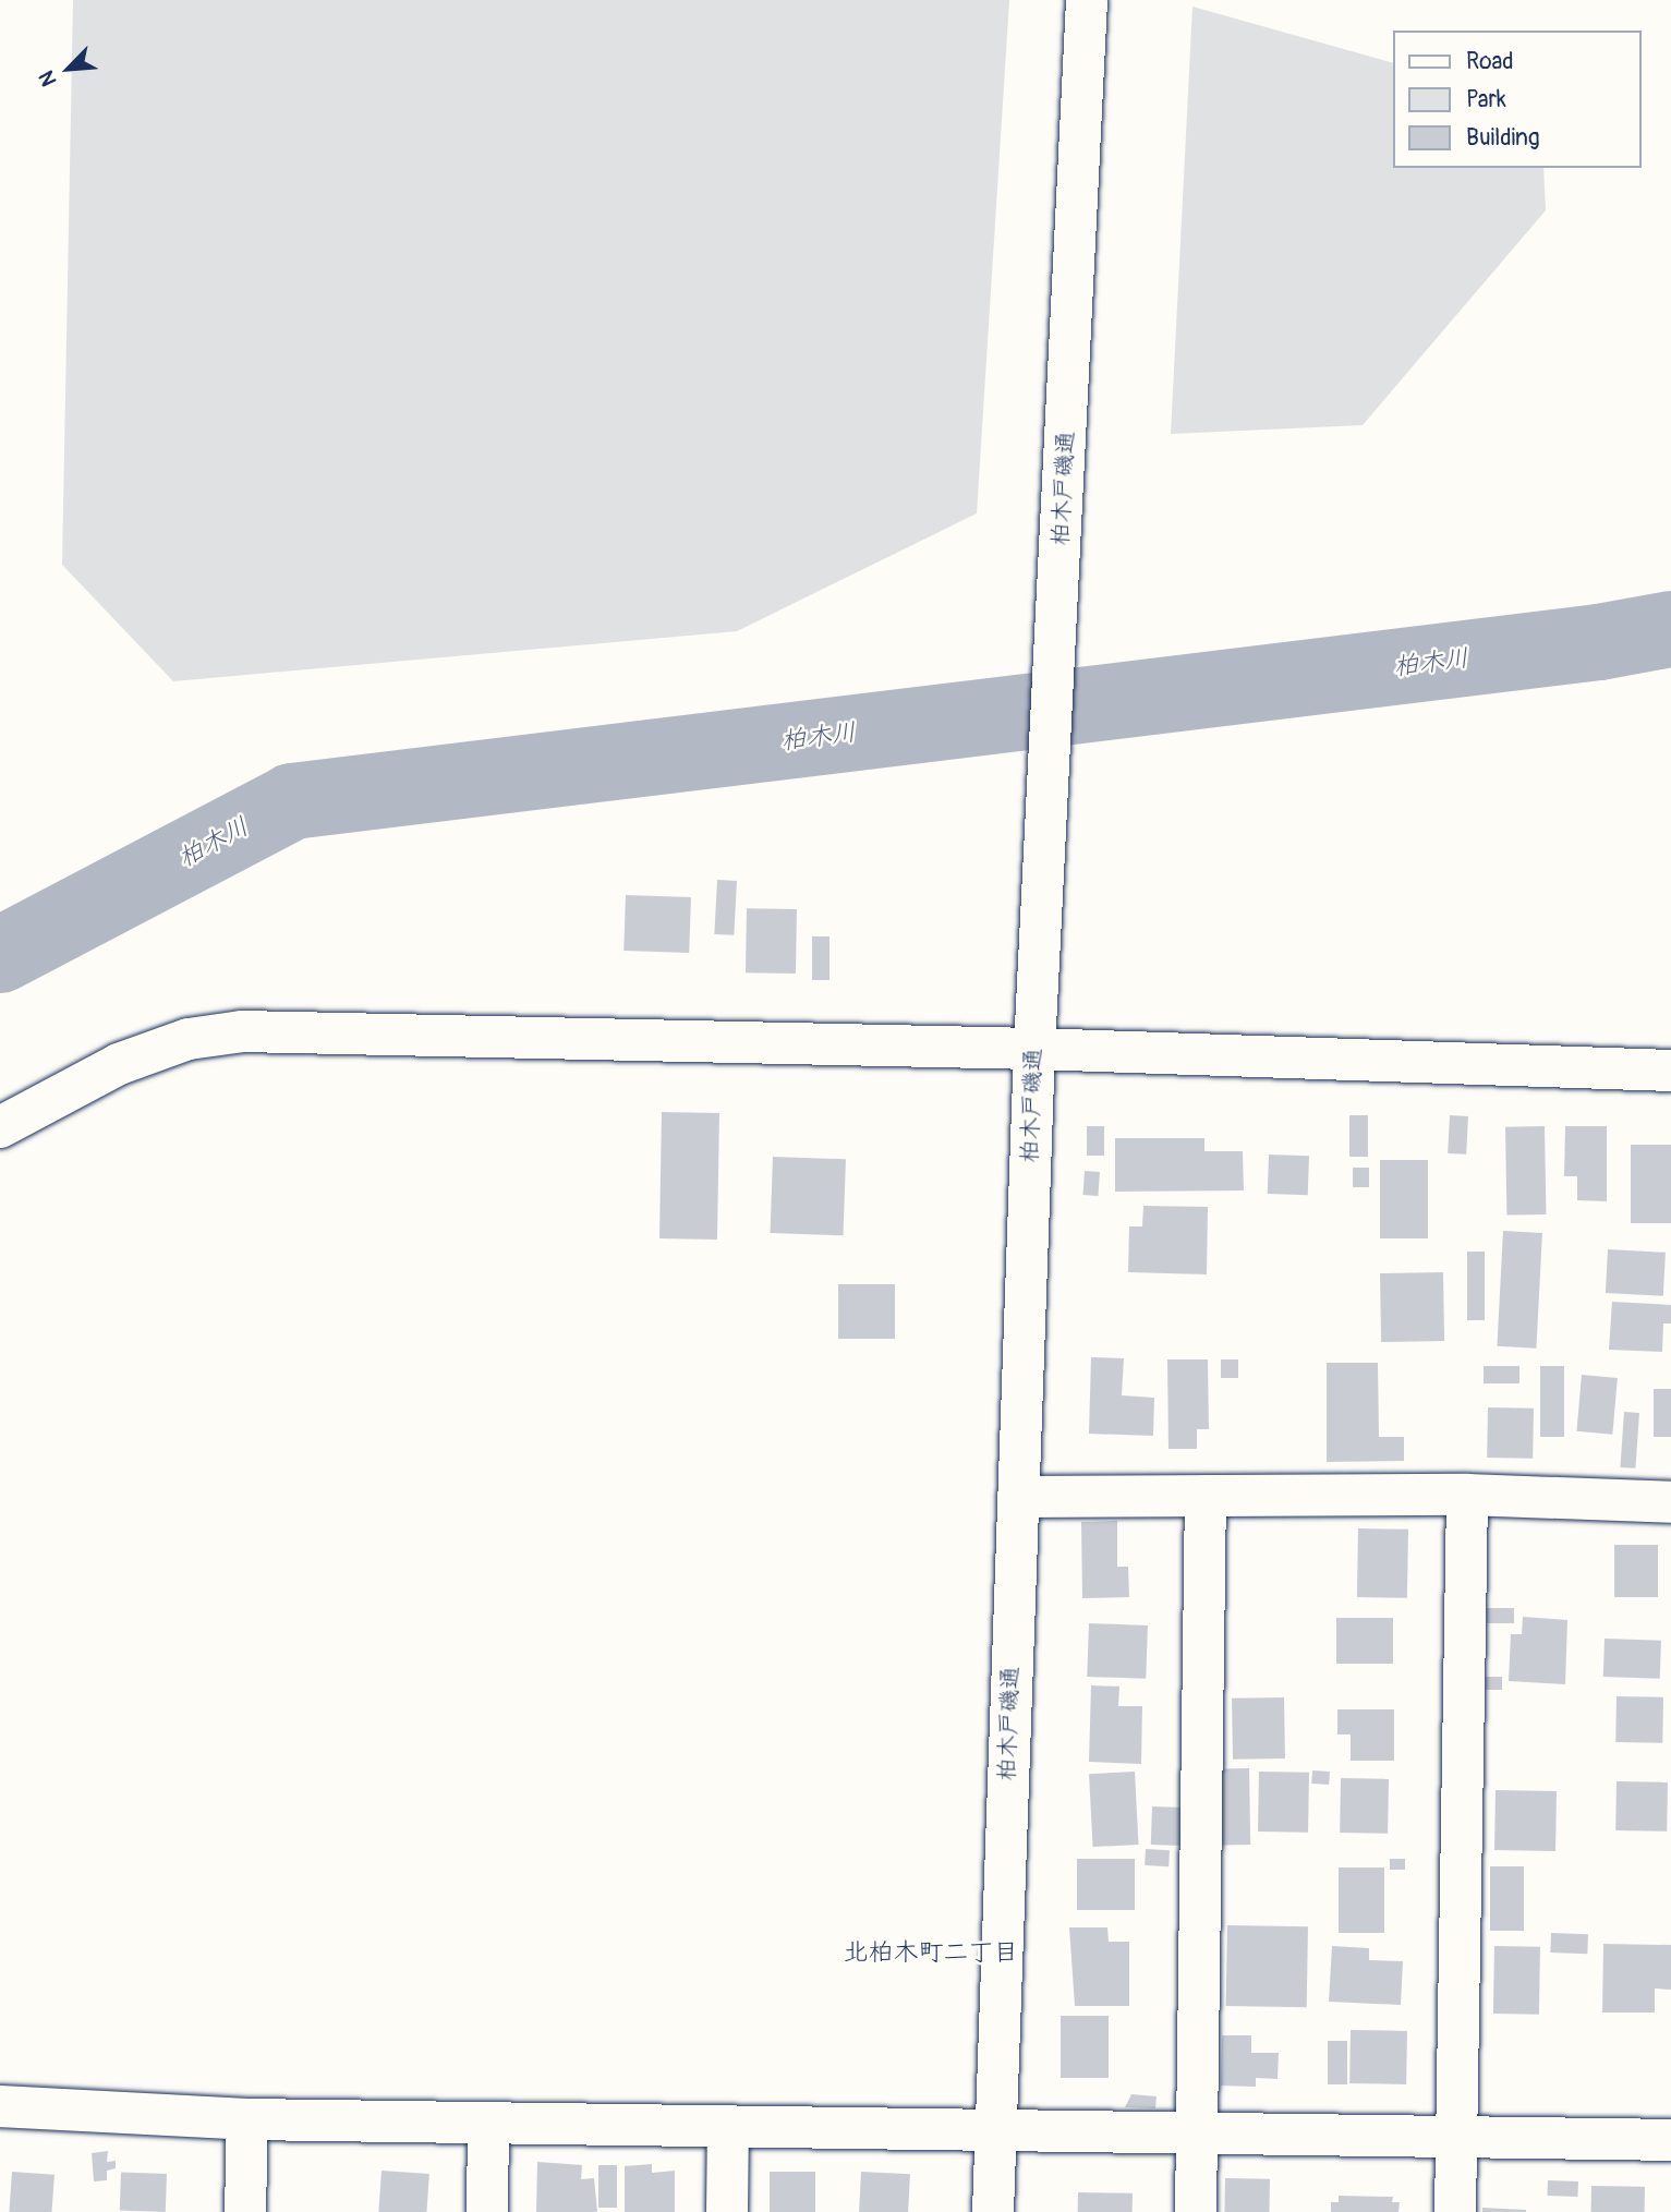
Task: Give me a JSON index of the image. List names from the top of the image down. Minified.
{"streets":{"street":["柏木戸磯通"]},"districts":["北柏木町二丁目"],"water":["柏木川"],"legend":["Road","Park","Building"],"north":"bottom left"}
